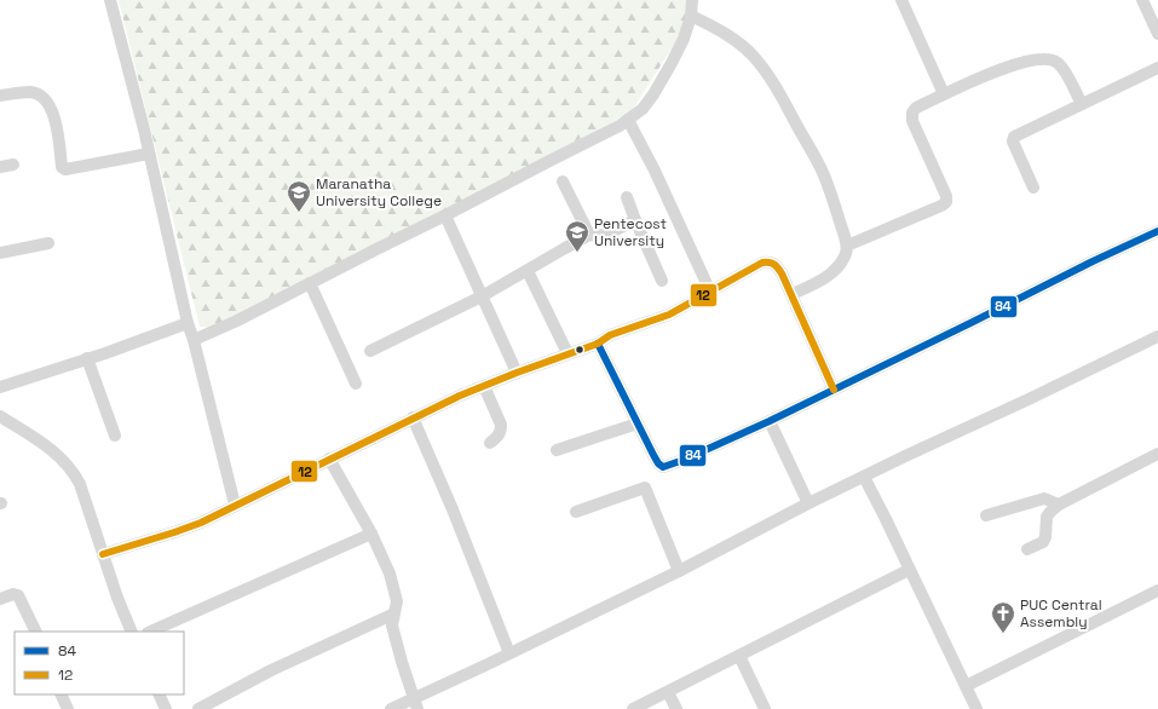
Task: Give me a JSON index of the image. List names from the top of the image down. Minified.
{"places":{"school or university":["Maranatha University College","Pentecost University"],"church":["PUC Central Assembly"]},"lines":["transit line 84","transit line 12"],"legend":["84","12"]}
